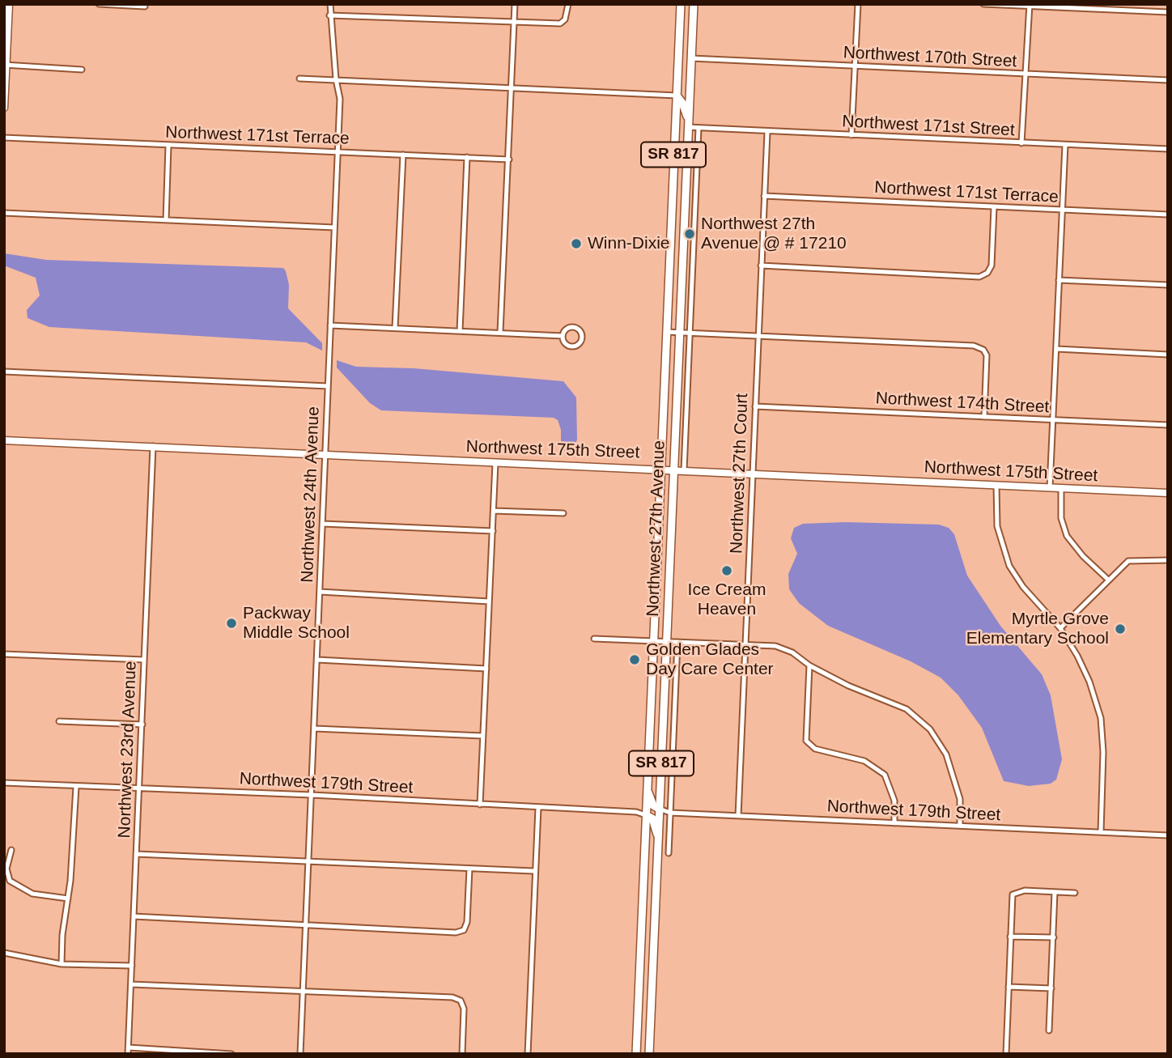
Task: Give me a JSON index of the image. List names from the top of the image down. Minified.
{"streets":{"main road":["SR 817","Northwest 27th Avenue"],"street":["Northwest 170th Street","Northwest 171st Street","Northwest 171st Terrace","Northwest 174th Street","Northwest 175th Street","Northwest 27th Court","Northwest 24th Avenue","Northwest 23rd Avenue","Northwest 179th Street"]},"crossings":[["Northwest 170th Street","Northwest 27th Avenue"],["Northwest 171st Street","Northwest 27th Court"],["Northwest 171st Street","Northwest 27th Avenue"],["Northwest 171st Terrace","Northwest 27th Court"],["Northwest 171st Terrace","Northwest 24th Avenue"],["Northwest 174th Street","Northwest 27th Court"],["Northwest 175th Street","Northwest 27th Court"],["Northwest 175th Street","Northwest 24th Avenue"],["Northwest 175th Street","Northwest 27th Avenue"],["Northwest 175th Street","Northwest 23rd Avenue"],["Northwest 27th Court","Northwest 179th Street"],["Northwest 24th Avenue","Northwest 179th Street"],["Northwest 27th Avenue","Northwest 179th Street"],["Northwest 23rd Avenue","Northwest 179th Street"]],"places":["Northwest 27th Avenue @ # 17210","Winn-Dixie","Ice Cream Heaven","Packway Middle School","Myrtle Grove Elementary School","Golden Glades Day Care Center"]}
